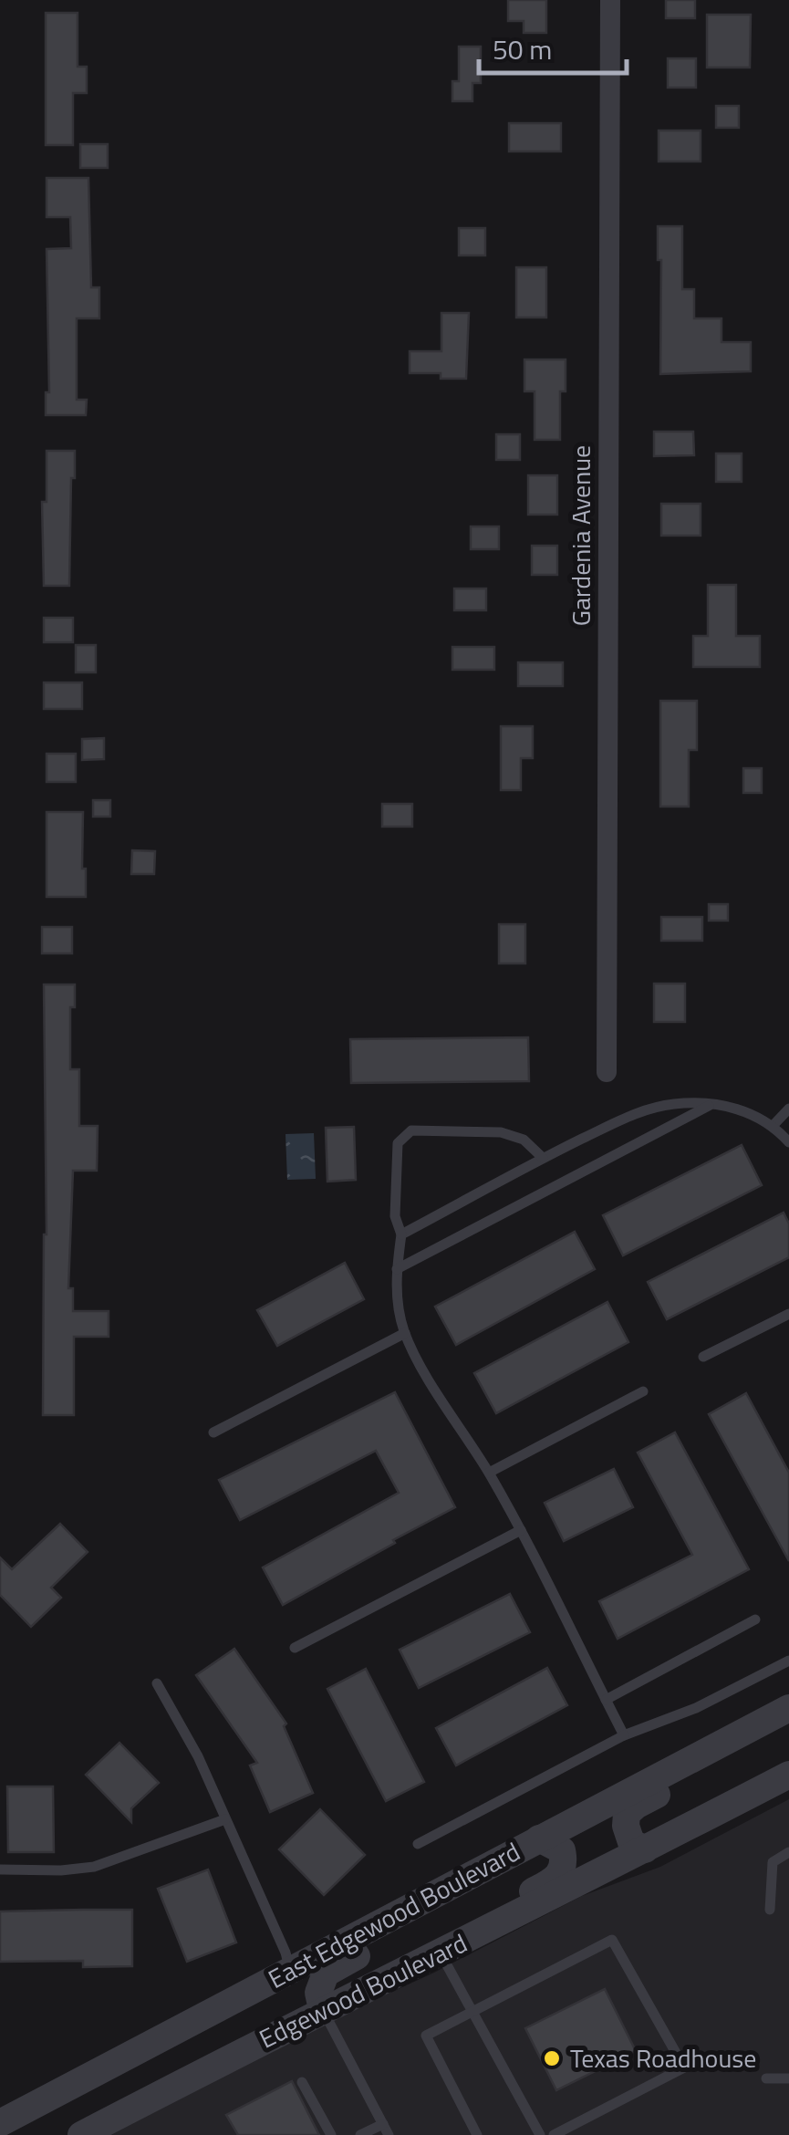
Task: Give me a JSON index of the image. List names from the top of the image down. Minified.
{"streets":{"street":["Gardenia Avenue","East Edgewood Boulevard","Edgewood Boulevard"]},"places":["Texas Roadhouse"],"scale_bar":"50 m"}
